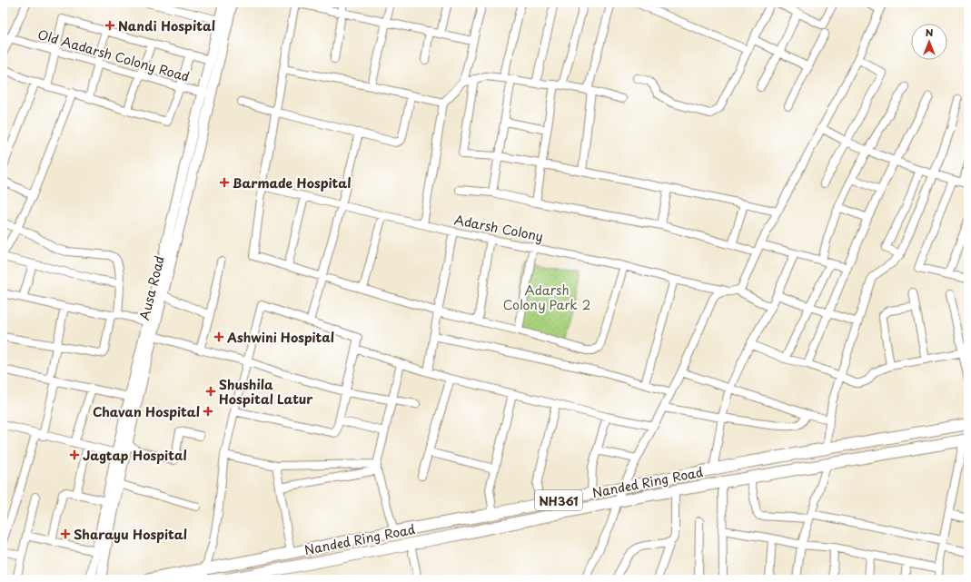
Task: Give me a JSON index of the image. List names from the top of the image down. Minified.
{"streets":{"highway":["Nanded Ring Road","NH361"],"main road":["Ausa Road"],"street":["Old Aadarsh Colony Road","Adarsh Colony"]},"crossings":[["Old Aadarsh Colony Road","Ausa Road"]],"parks":["Adarsh Colony Park 2"],"places":{"health":["Nandi Hospital","Barmade Hospital","Ashwini Hospital","Shushila Hospital Latur","Chavan Hospital","Jagtap Hospital","Sharayu Hospital"]},"north":"top"}
